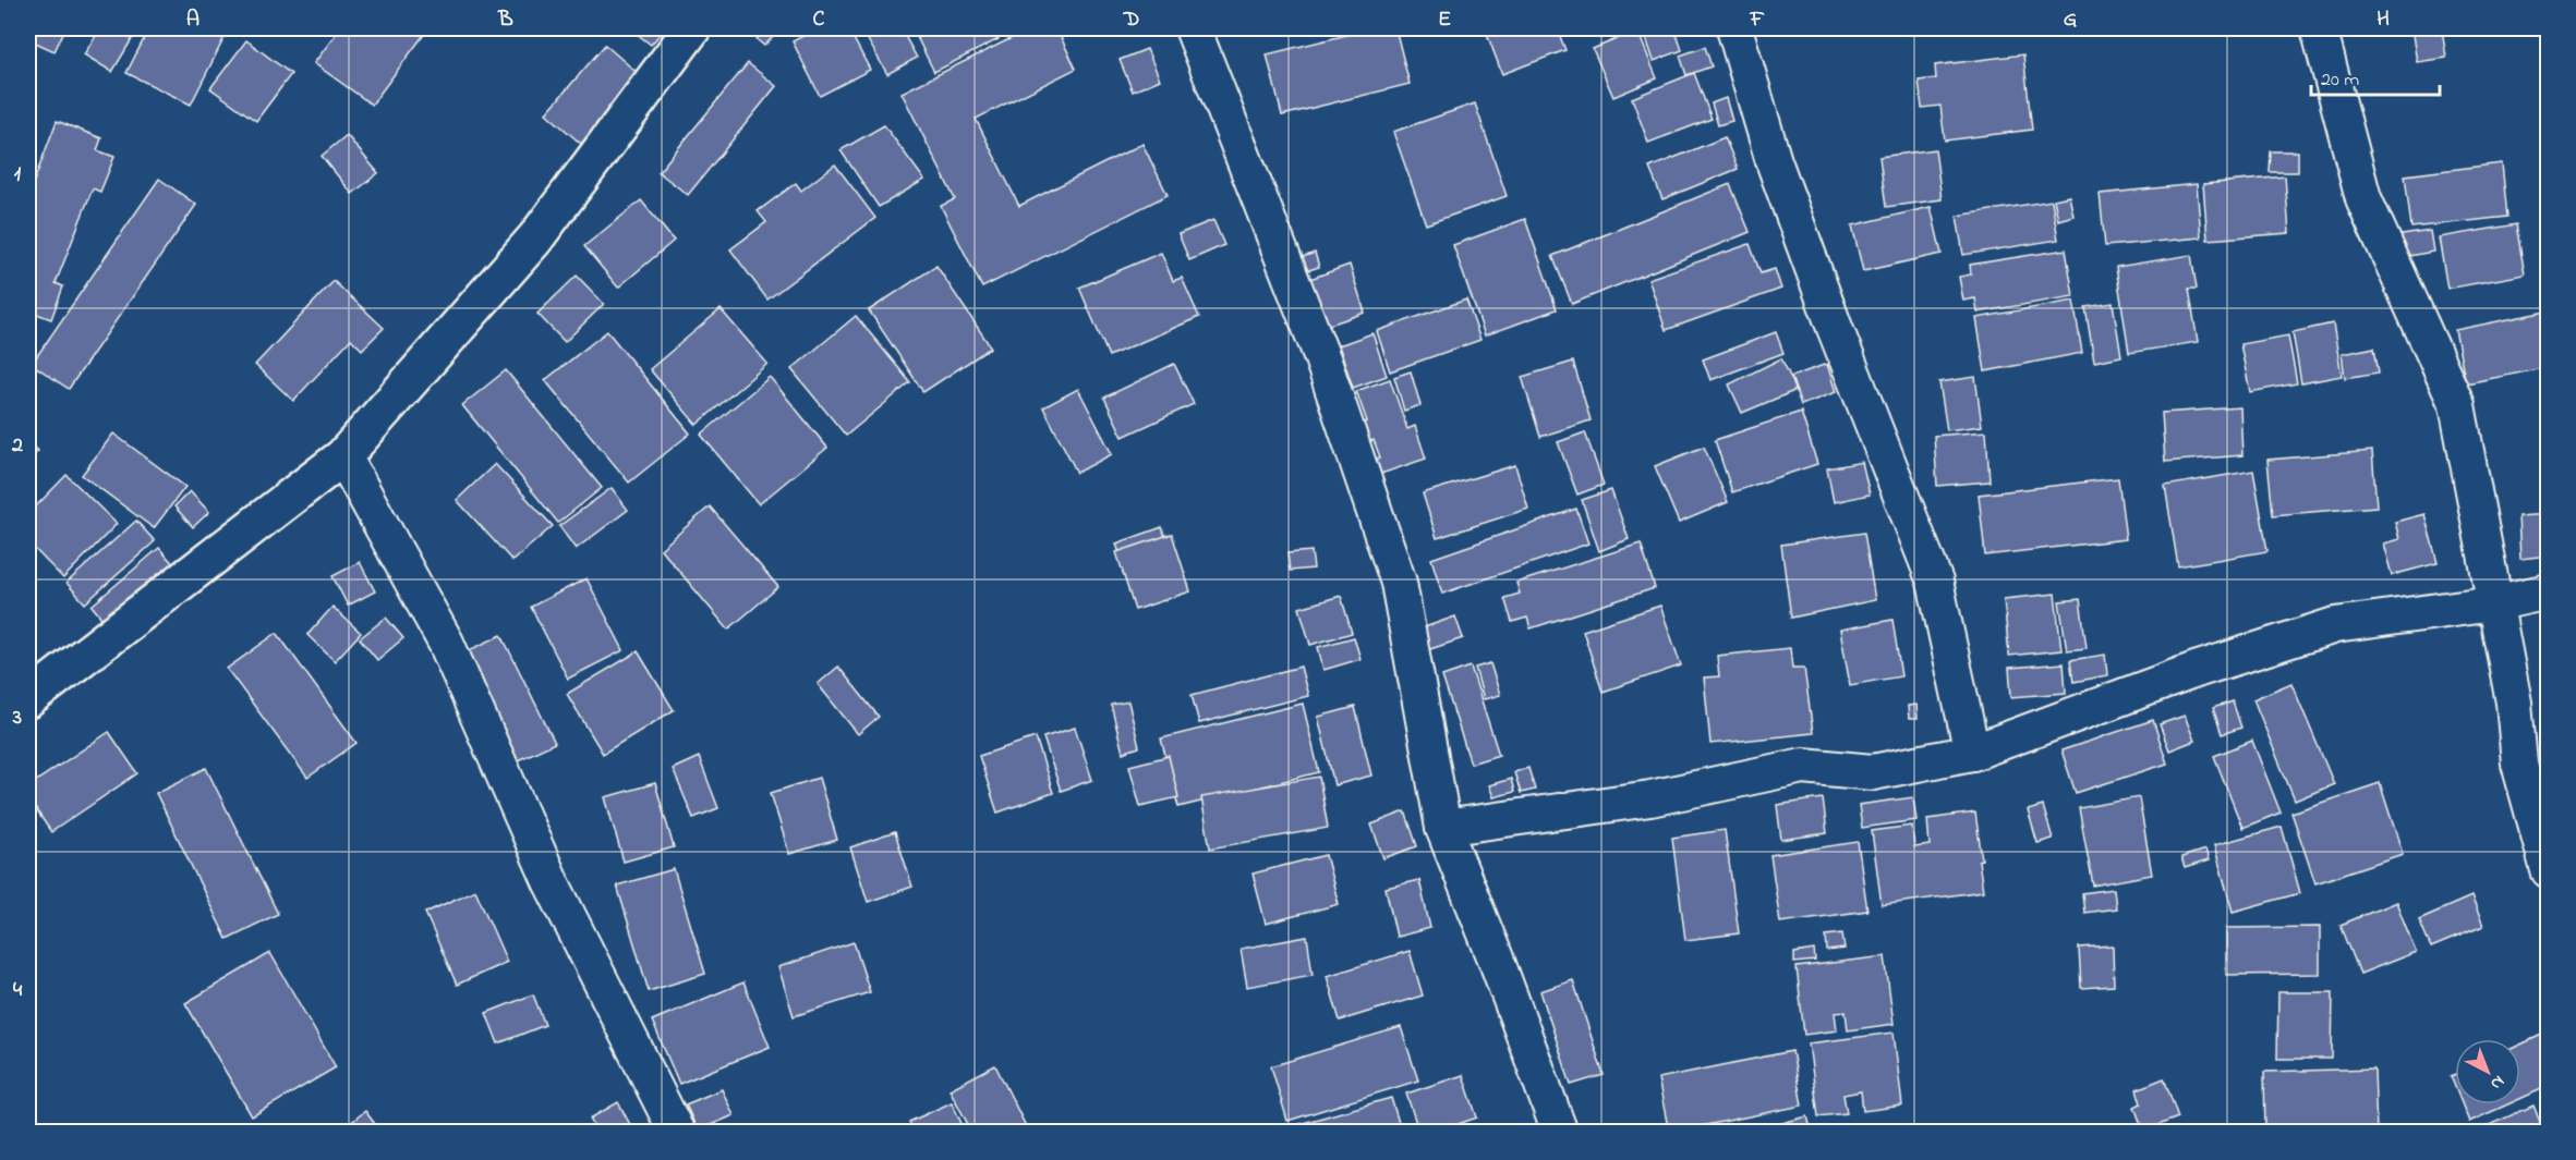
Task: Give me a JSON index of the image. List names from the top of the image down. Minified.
{"scale_bar":"20 m","north":"bottom right","grid":{"columns":["A","B","C","D","E","F","G","H"],"rows":["1","2","3","4"]}}
